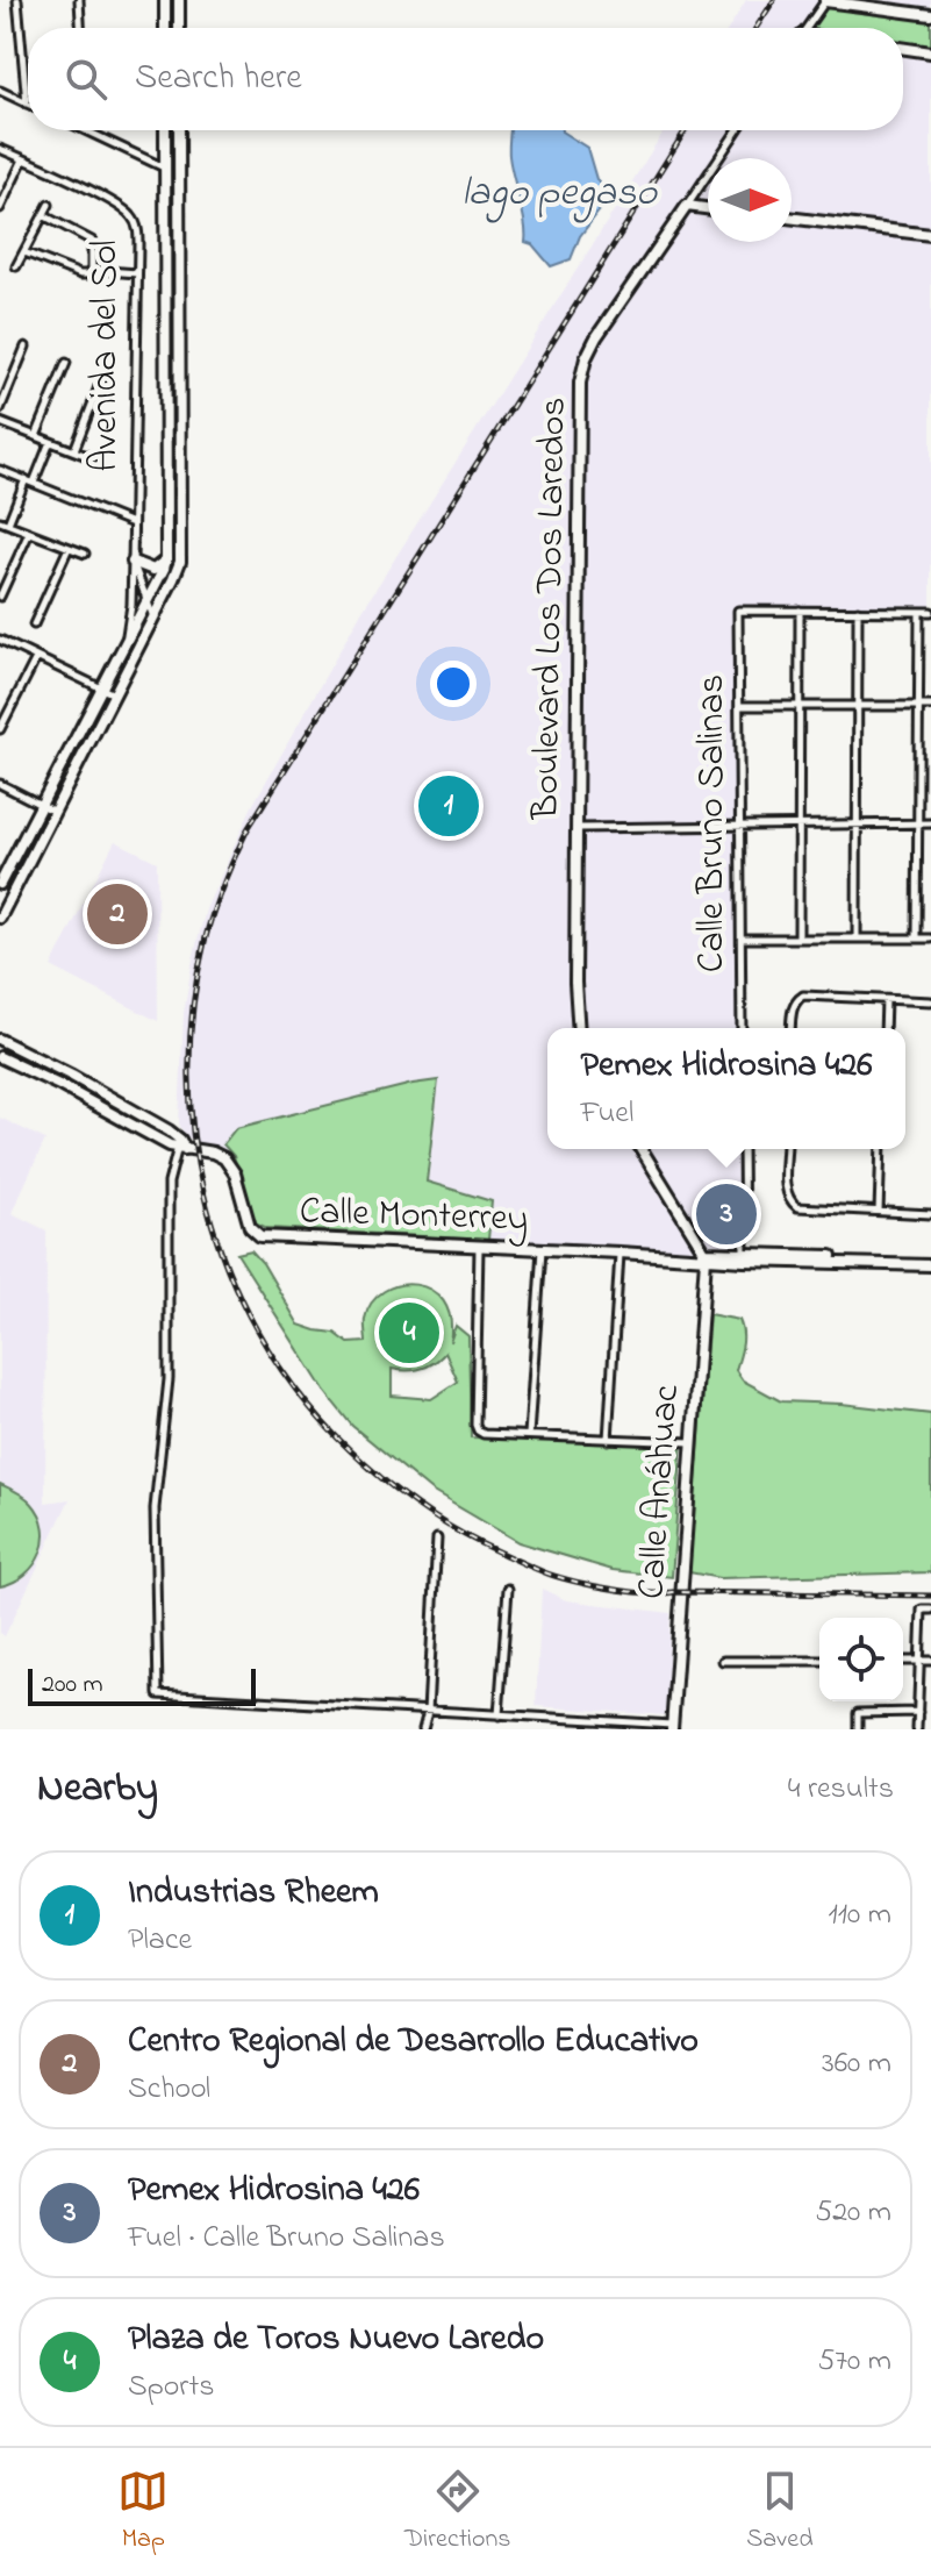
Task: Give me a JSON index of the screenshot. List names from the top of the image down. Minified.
{"streets":{"street":["Avenida del Sol","Boulevard Los Dos Laredos","Calle Bruno Salinas","Calle Monterrey","Calle Anáhuac"]},"crossings":[["Calle Monterrey","Calle Anáhuac"]],"water":["lago pegaso"],"scale_bar":"200 m","north":"right","page":{"search":"Search here","pins":["1","2","3","4"],"popup":["Pemex Hidrosina 426","Fuel"],"scale":"200 m","heading":["Nearby","4 results"],"list":[{"mark":"1","name":"Industrias Rheem","note":"Place","value":"110 m"},{"mark":"2","name":"Centro Regional de Desarrollo Educativo","note":"School","value":"360 m"},{"mark":"3","name":"Pemex Hidrosina 426","note":"Fuel · Calle Bruno Salinas","value":"520 m"},{"mark":"4","name":"Plaza de Toros Nuevo Laredo","note":"Sports","value":"570 m"}],"nav":["Map","Directions","Saved"]}}
